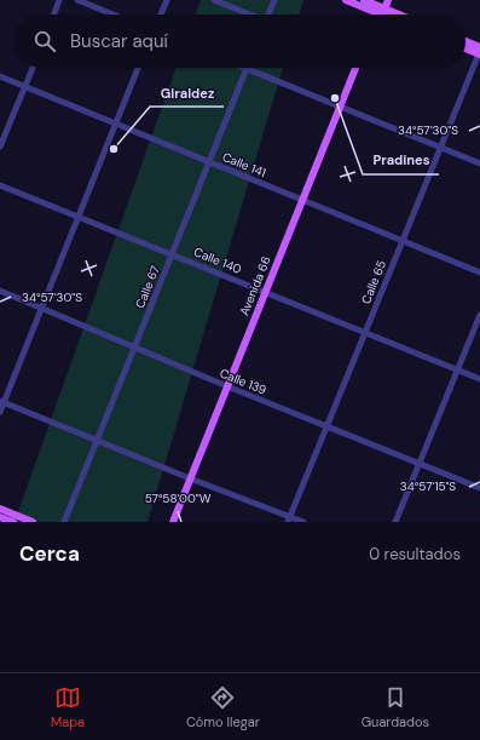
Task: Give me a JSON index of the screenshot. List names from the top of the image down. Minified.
{"streets":{"main road":["Avenida 66"],"street":["Calle 141","Calle 140","Calle 65","Calle 67","Calle 139"]},"crossings":[["Calle 141","Calle 65"],["Calle 141","Avenida 66"],["Calle 141","Calle 67"],["Calle 140","Calle 65"],["Calle 140","Avenida 66"],["Calle 140","Calle 67"],["Calle 65","Calle 139"],["Avenida 66","Calle 139"],["Calle 67","Calle 139"]],"places":["Pradines","Giraldez"],"page":{"search":"Buscar aquí","heading":["Cerca","0 resultados"],"nav":["Mapa","Cómo llegar","Guardados"]},"coordinates":["34°57'30\"S","34°57'15\"S","57°58'00\"W"]}
